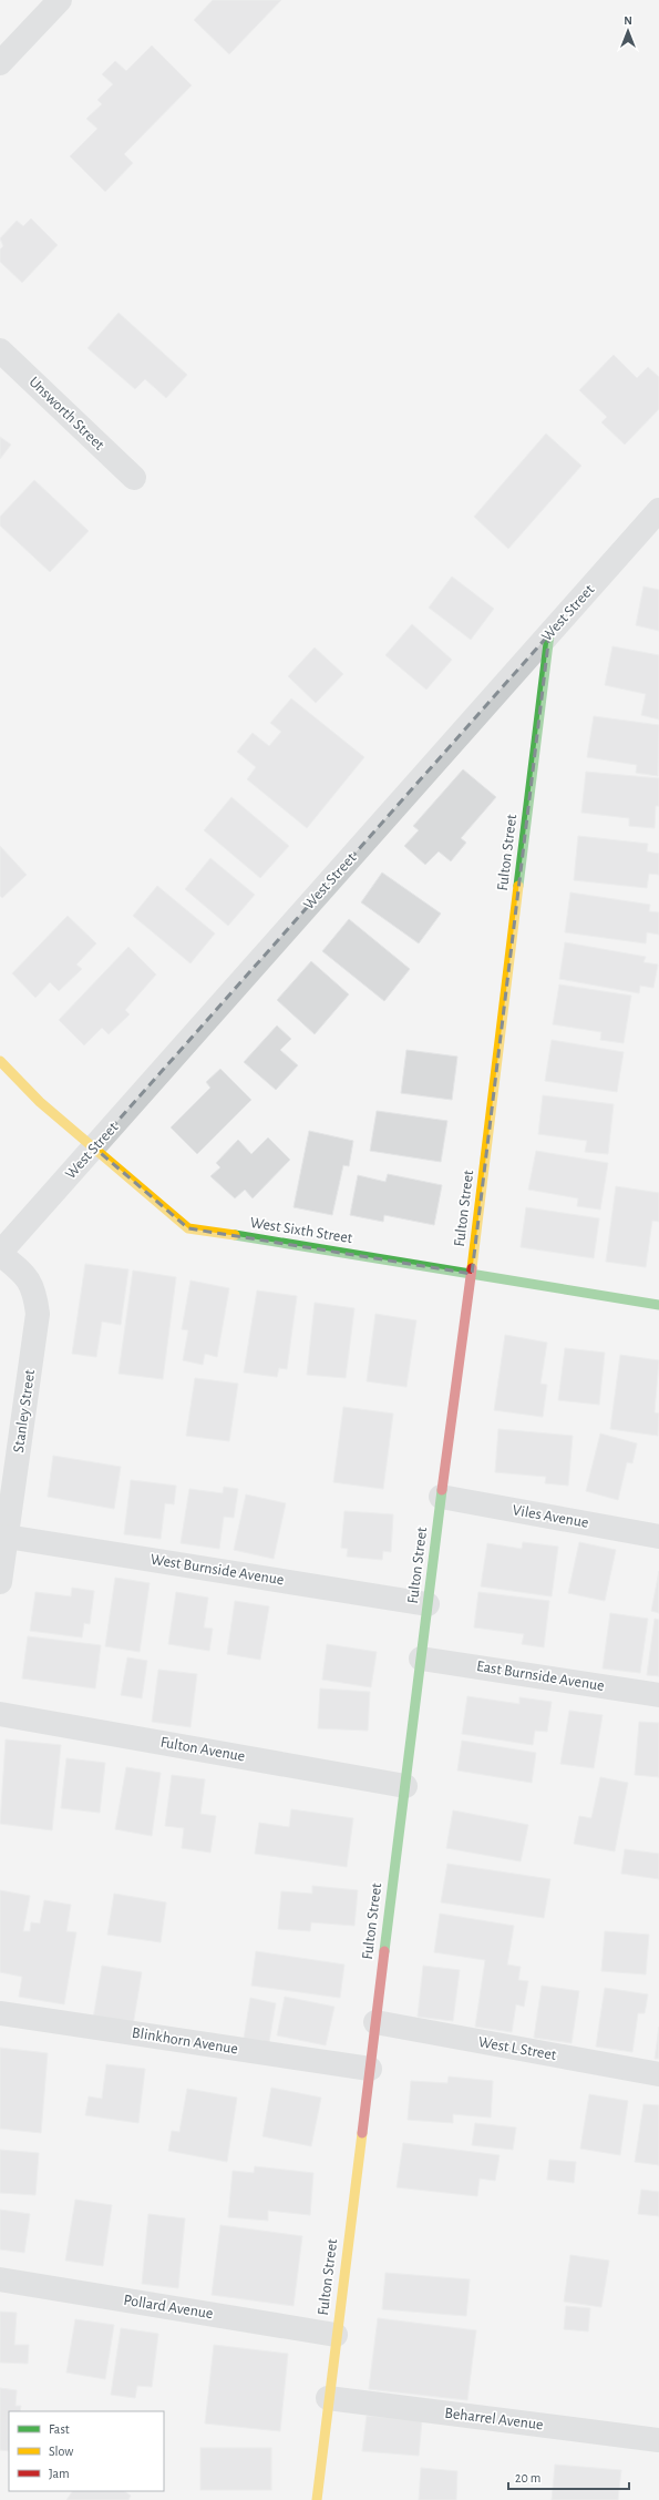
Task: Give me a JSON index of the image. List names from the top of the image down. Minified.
{"streets":{"street":["Unsworth Street","West Street","Fulton Street","West Sixth Street","Stanley Street","Viles Avenue","West Burnside Avenue","East Burnside Avenue","Fulton Avenue","Blinkhorn Avenue","West L Street","Pollard Avenue","Beharrel Avenue"]},"crossings":[["West Street","Fulton Street"],["West Street","West Sixth Street"],["West Street","Stanley Street"],["Fulton Street","West Sixth Street"],["Fulton Street","Viles Avenue"],["Fulton Street","West Burnside Avenue"],["Fulton Street","East Burnside Avenue"],["Fulton Street","Fulton Avenue"],["Fulton Street","Blinkhorn Avenue"],["Fulton Street","West L Street"],["Fulton Street","Pollard Avenue"],["Fulton Street","Beharrel Avenue"],["Stanley Street","West Burnside Avenue"]],"legend":["Fast","Slow","Jam"],"scale_bar":"20 m","north":"top"}
